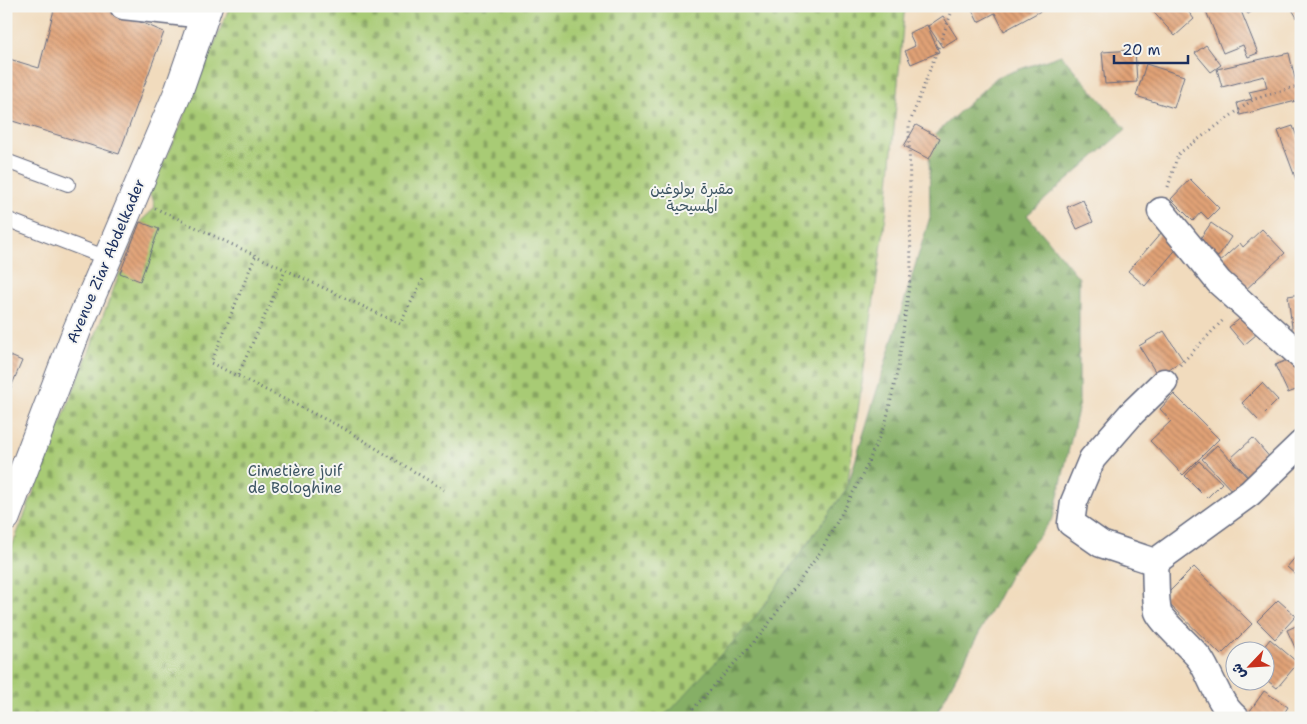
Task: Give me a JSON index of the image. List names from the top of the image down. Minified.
{"streets":{"main road":["Avenue Ziar Abdelkader"]},"parks":["مقبرة بولوغين المسيحية","Cimetière juif de Bologhine"],"scale_bar":"20 m","north":"bottom left"}
